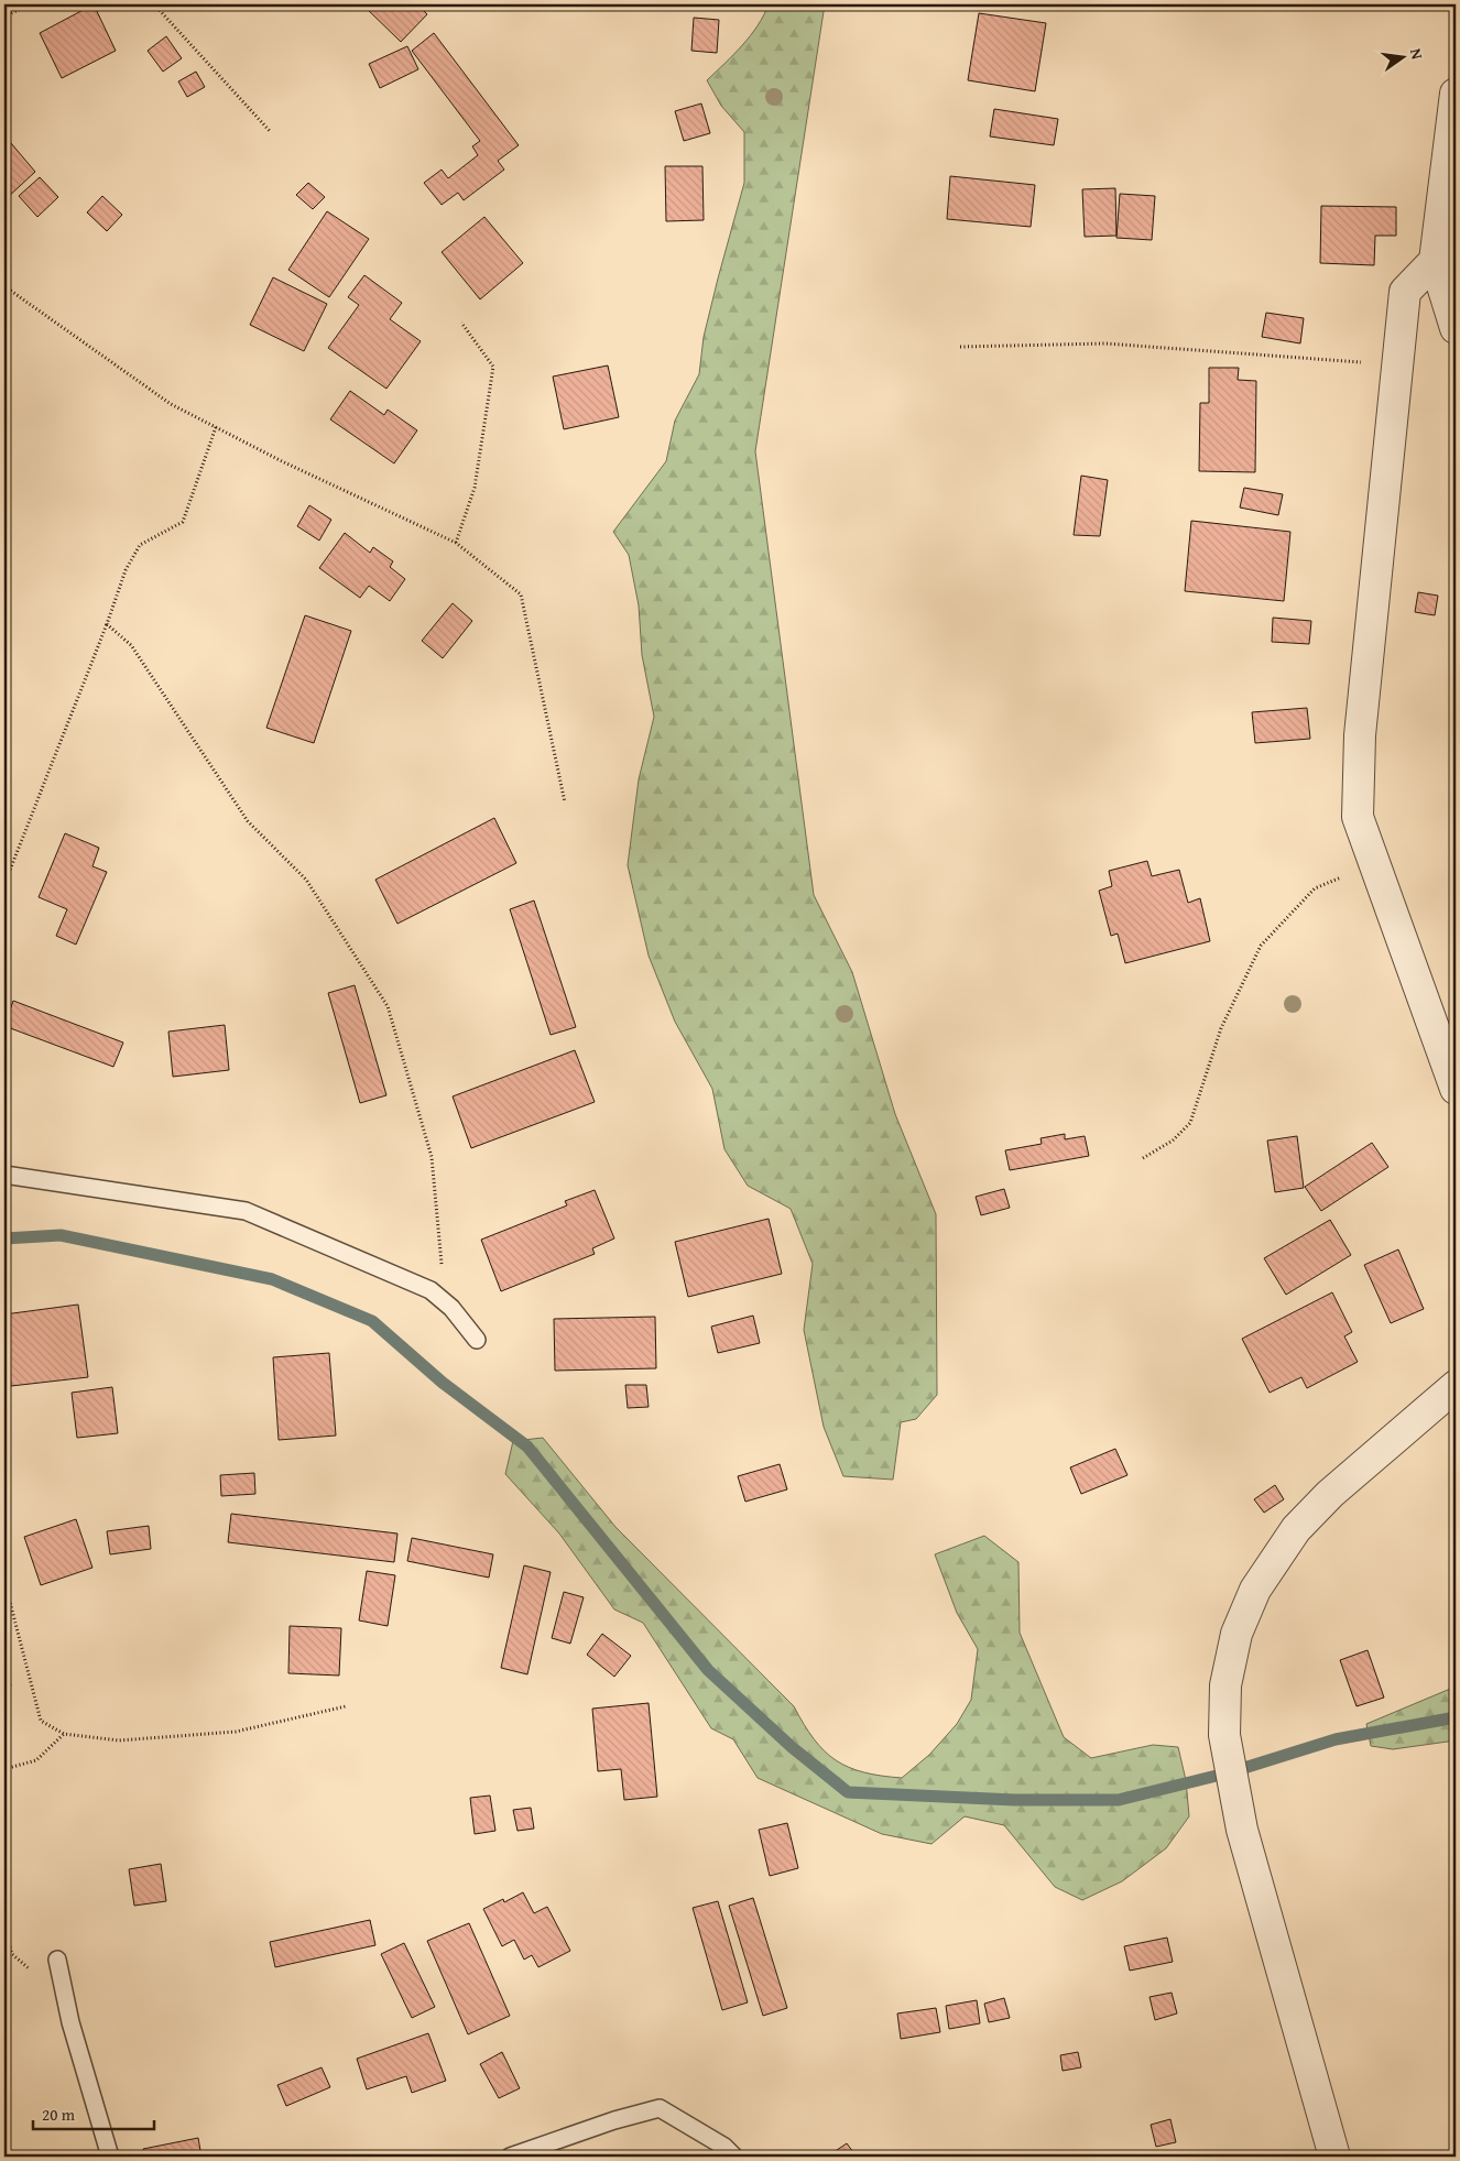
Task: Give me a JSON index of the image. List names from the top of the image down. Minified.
{"scale_bar":"20 m","north":"right"}
